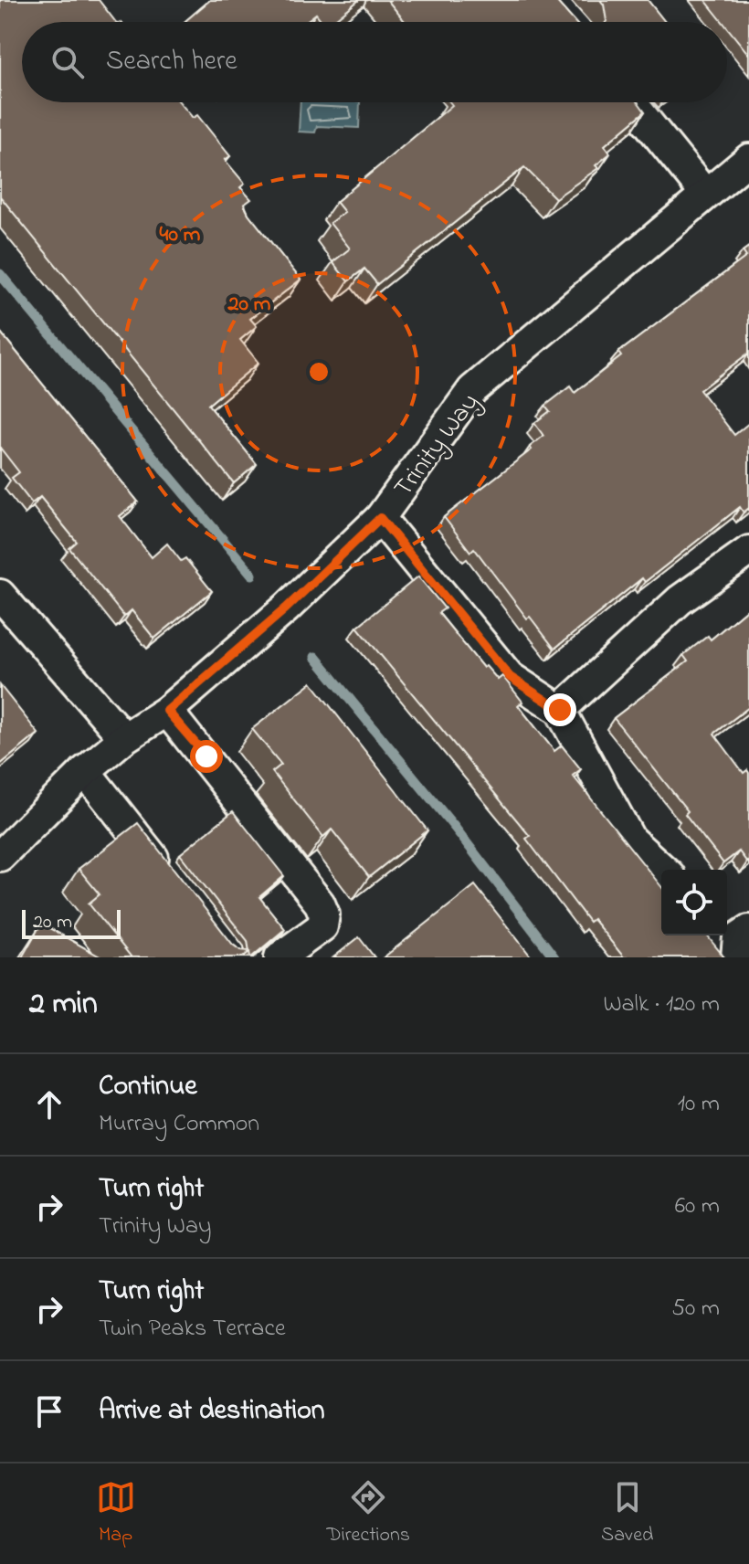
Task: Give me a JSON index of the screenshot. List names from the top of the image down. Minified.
{"streets":{"street":["Trinity Way"]},"scale_bar":"20 m","page":{"search":"Search here","scale":"20 m","heading":["2 min","Walk · 120 m"],"list":[["Continue","Murray Common","10 m"],["Turn right","Trinity Way","60 m"],["Turn right","Twin Peaks Terrace","50 m"],"Arrive at destination"],"nav":["Map","Directions","Saved"]},"rings":["40 m","20 m"]}
